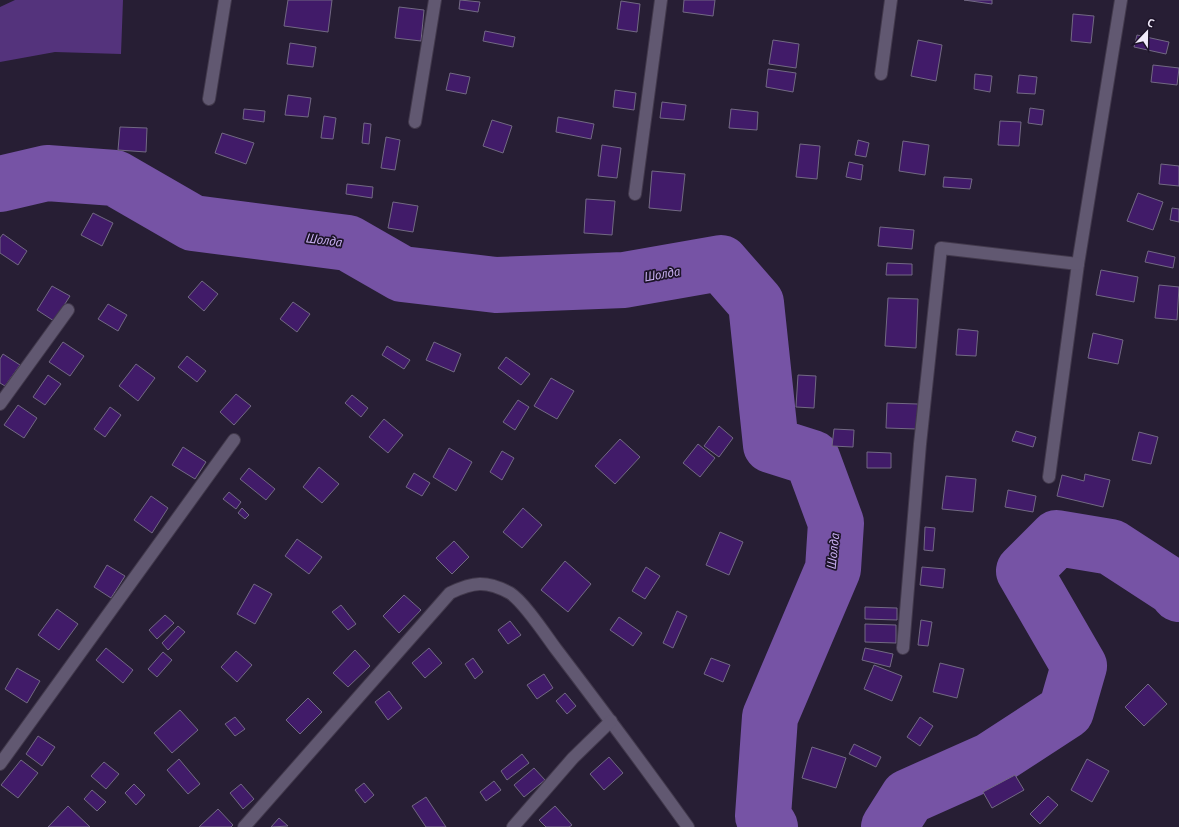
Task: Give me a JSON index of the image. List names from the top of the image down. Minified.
{"water":["Шолда"],"north":"top"}
